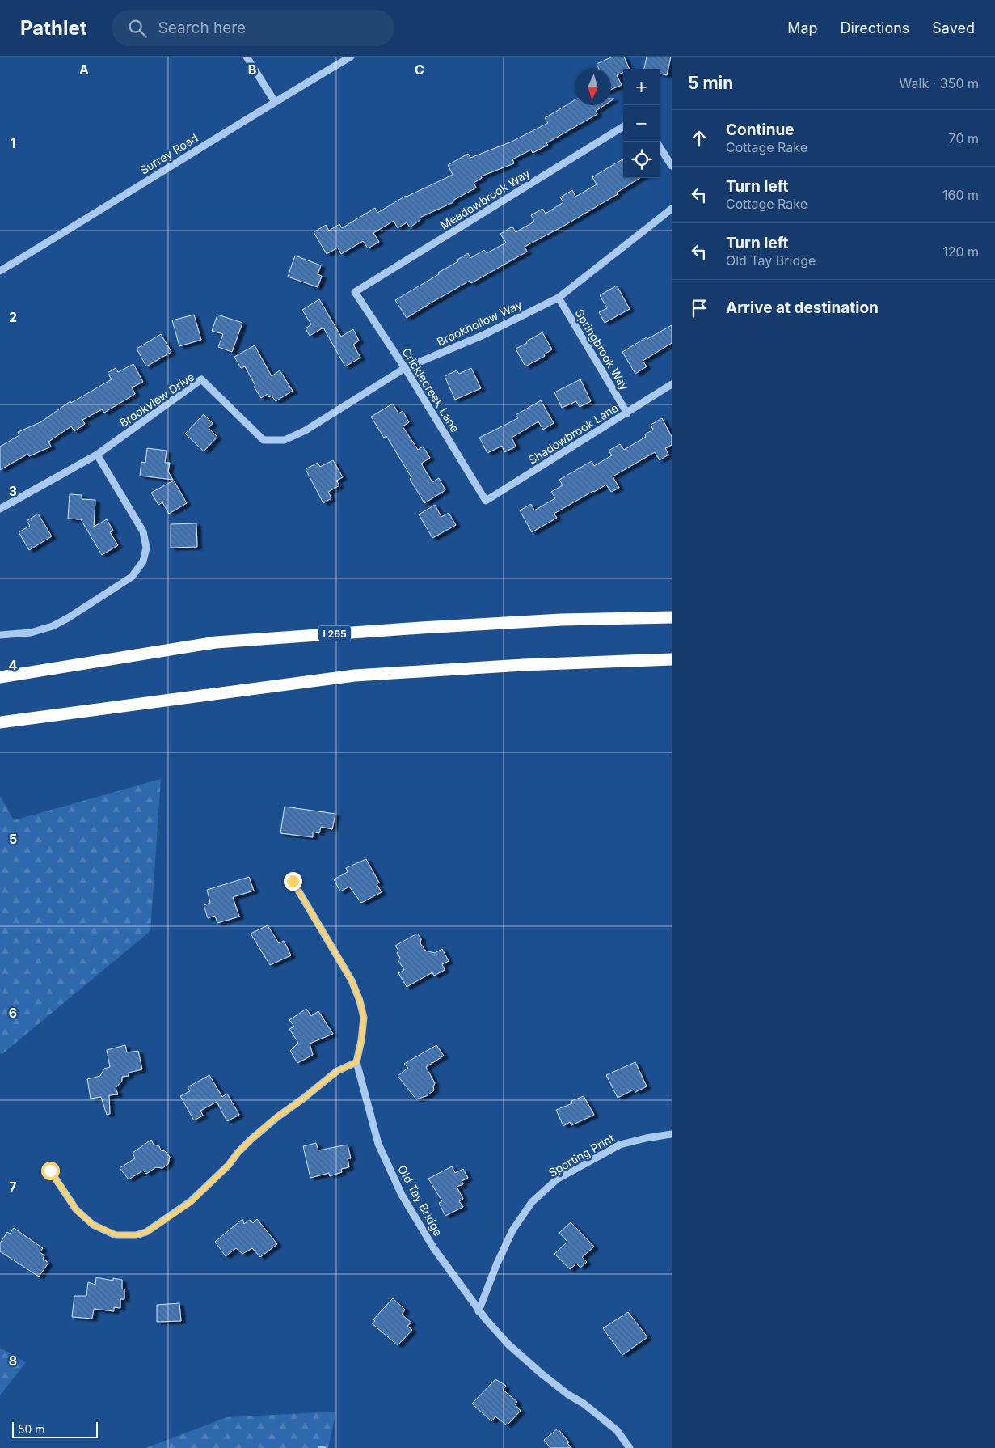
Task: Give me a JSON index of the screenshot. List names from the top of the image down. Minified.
{"streets":{"highway":["I 265"],"street":["Surrey Road","Meadowbrook Way","Brookhollow Way","Springbrook Way","Cricklecreek Lane","Brookview Drive","Shadowbrook Lane","Sporting Print","Old Tay Bridge"]},"crossings":[["Meadowbrook Way","Cricklecreek Lane"],["Brookhollow Way","Springbrook Way"],["Brookhollow Way","Cricklecreek Lane"],["Brookhollow Way","Brookview Drive"],["Springbrook Way","Shadowbrook Lane"],["Cricklecreek Lane","Shadowbrook Lane"],["Sporting Print","Old Tay Bridge"]],"scale_bar":"50 m","north":"bottom","page":{"header":"Pathlet","search":"Search here","nav":["Map","Directions","Saved"],"heading":["5 min","Walk · 350 m"],"map_buttons":["+","−"],"list":[["Continue","Cottage Rake","70 m"],["Turn left","Cottage Rake","160 m"],["Turn left","Old Tay Bridge","120 m"],"Arrive at destination"],"scale":"50 m"},"grid":{"columns":["A","B","C"],"rows":["1","2","3","4","5","6","7","8"]}}
